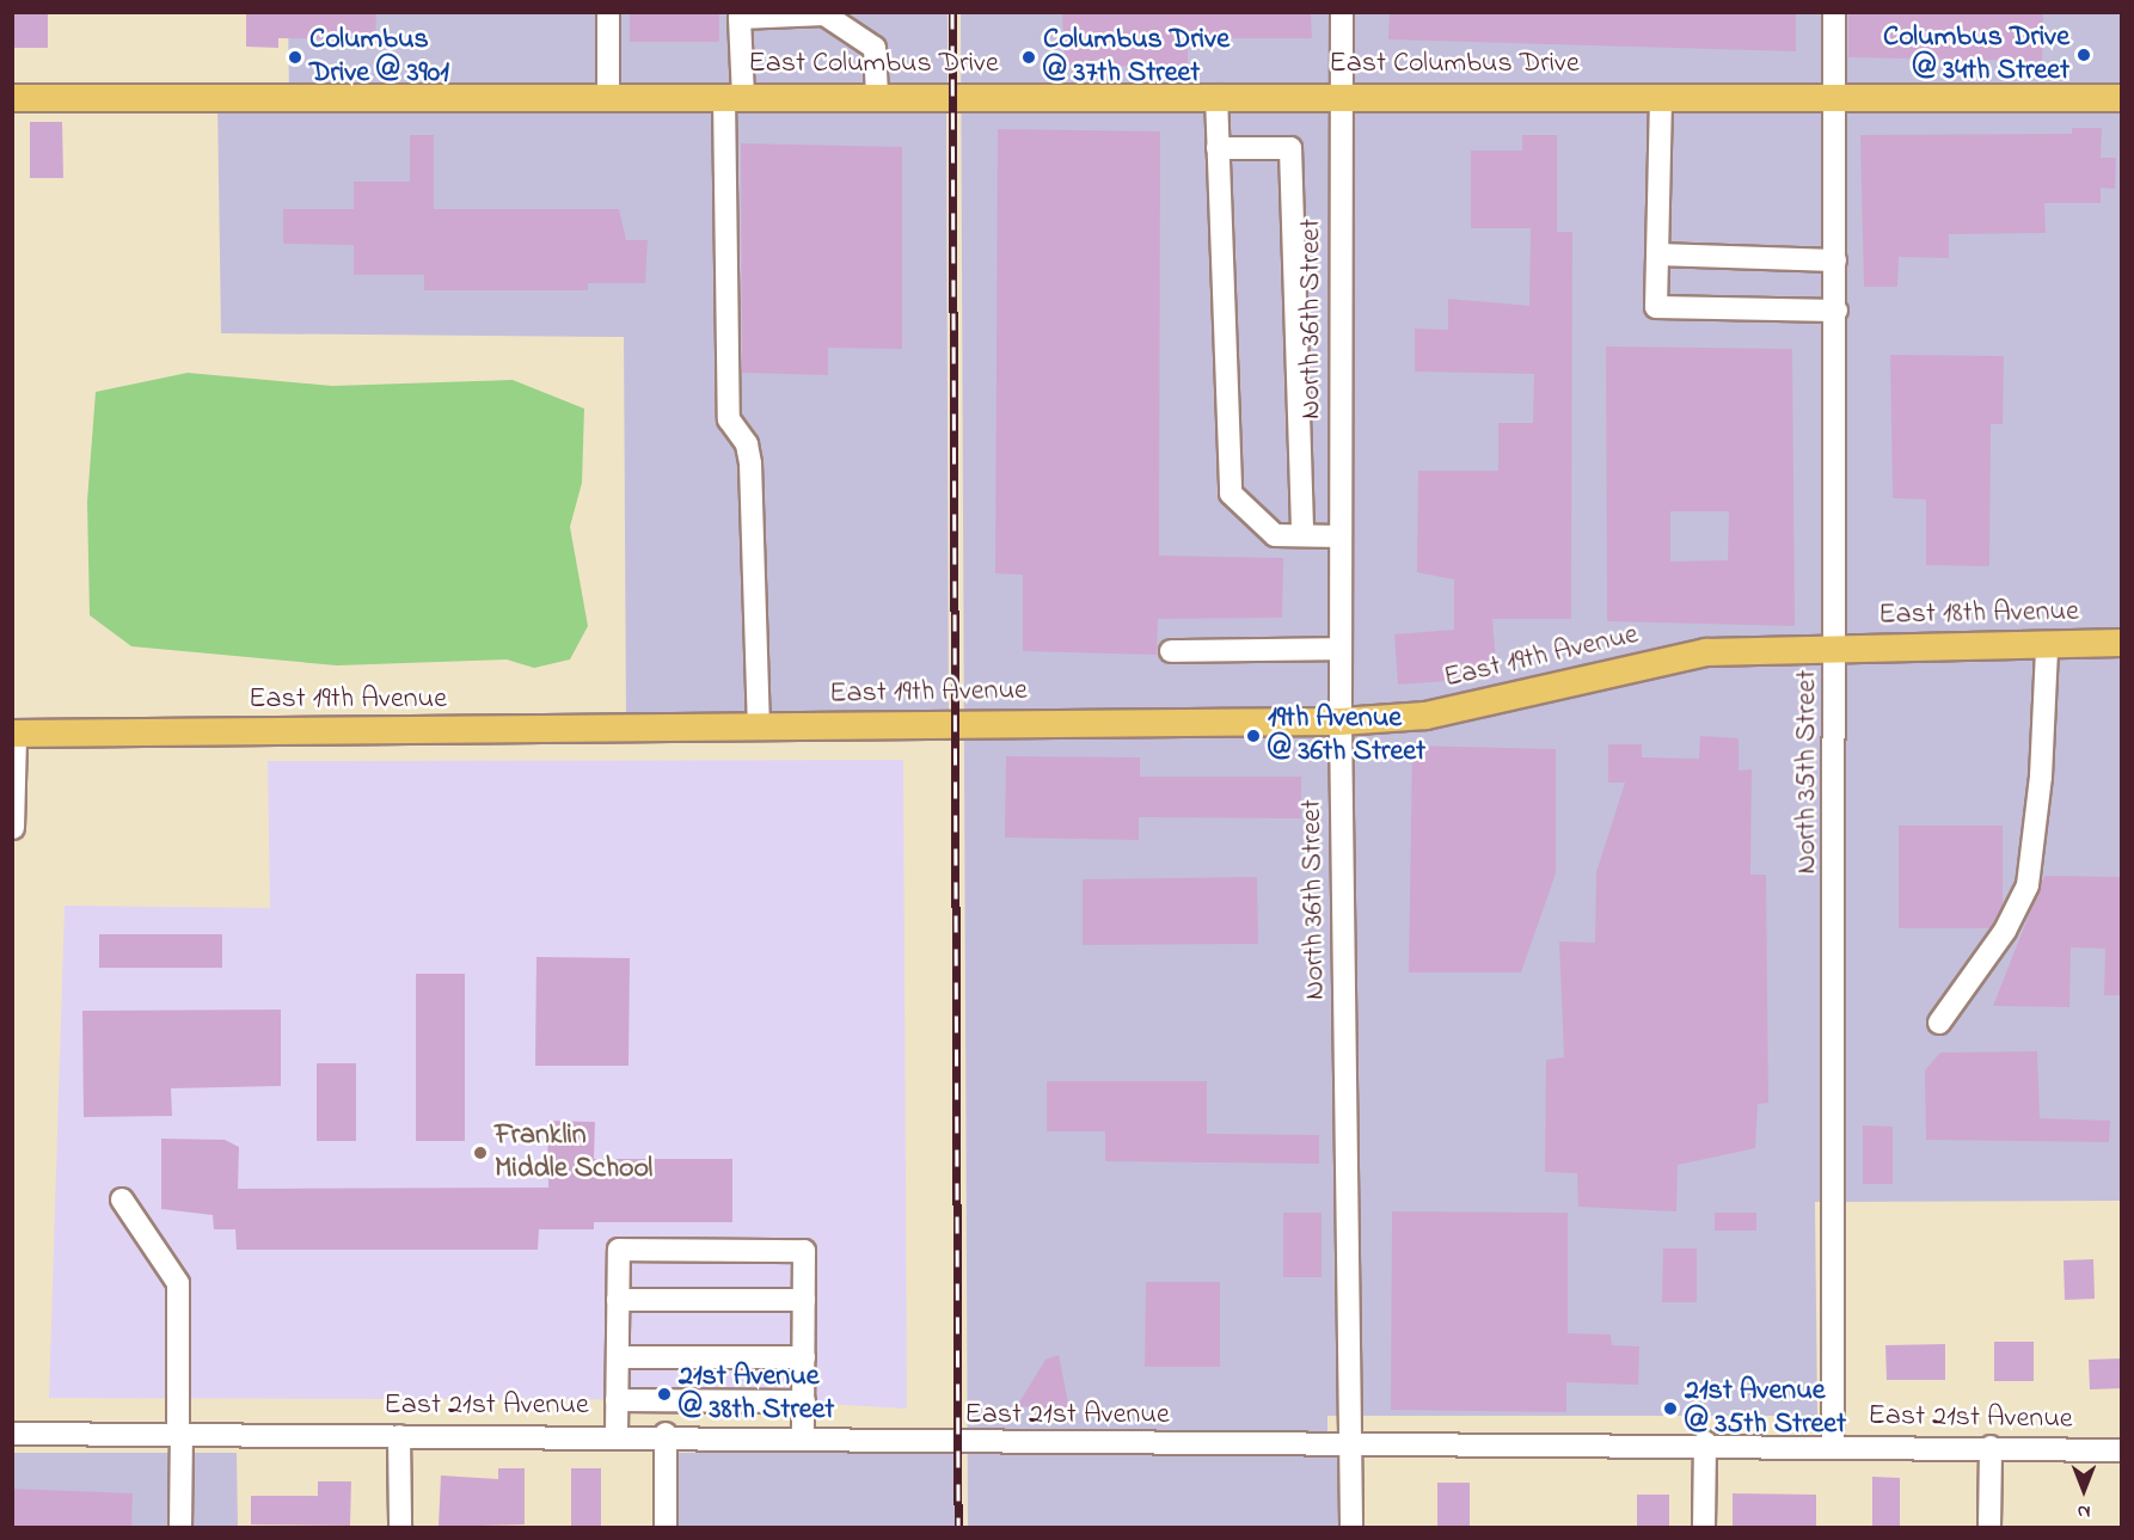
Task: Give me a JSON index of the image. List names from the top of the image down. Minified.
{"streets":{"main road":["East Columbus Drive","East 18th Avenue","East 19th Avenue"],"street":["North 36th Street","North 35th Street","East 21st Avenue"]},"crossings":[["East Columbus Drive","North 36th Street"],["East Columbus Drive","North 35th Street"],["North 36th Street","East 19th Avenue"],["North 36th Street","East 21st Avenue"],["East 18th Avenue","East 19th Avenue"],["East 18th Avenue","North 35th Street"],["East 19th Avenue","North 35th Street"],["North 35th Street","East 21st Avenue"]],"places":["Columbus Drive @ 34th Street","Columbus Drive @ 3901","Columbus Drive @ 37th Street","19th Avenue @ 36th Street","Franklin Middle School","21st Avenue @ 38th Street","21st Avenue @ 35th Street"],"north":"bottom"}
